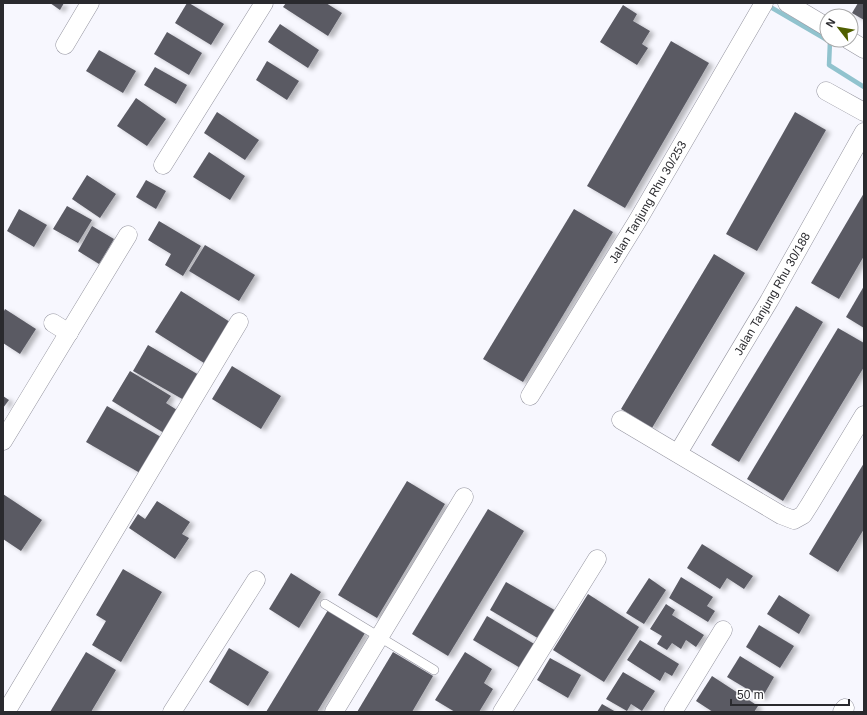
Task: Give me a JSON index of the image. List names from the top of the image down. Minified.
{"streets":{"street":["Jalan Tanjung Rhu 30/253","Jalan Tanjung Rhu 30/188"]},"scale_bar":"50 m","north":"top left"}
